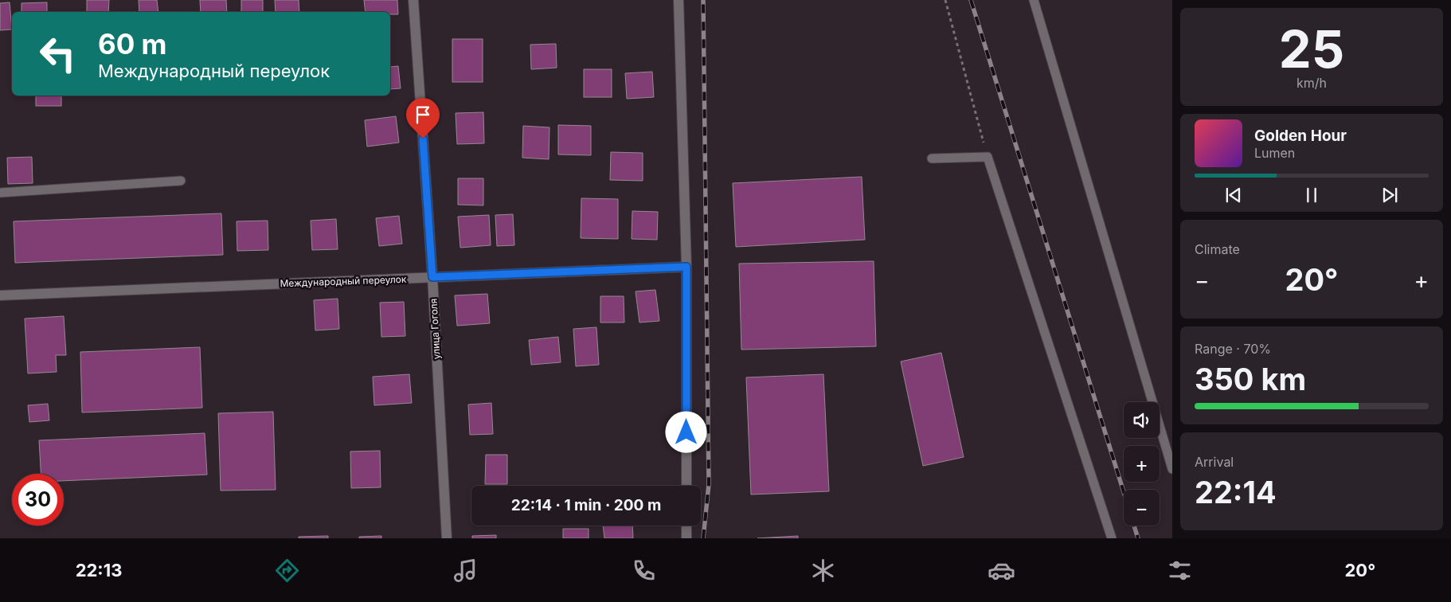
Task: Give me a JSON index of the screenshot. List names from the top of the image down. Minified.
{"streets":{"street":["Международный переулок","улица Гоголя"]},"crossings":[["Международный переулок","улица Гоголя"]],"page":{"tile":[["25","km/h"],"Climate",["Range · 70%","350 km"],["Arrival","22:14"]],"turn":["60 m","Международный переулок"],"song":["Golden Hour","Lumen"],"heat":["−","20°","+"],"map_buttons":["+","−"],"limit":"30","trip":"22:14 · 1 min · 200 m","tabs":["22:13","20°"]}}
